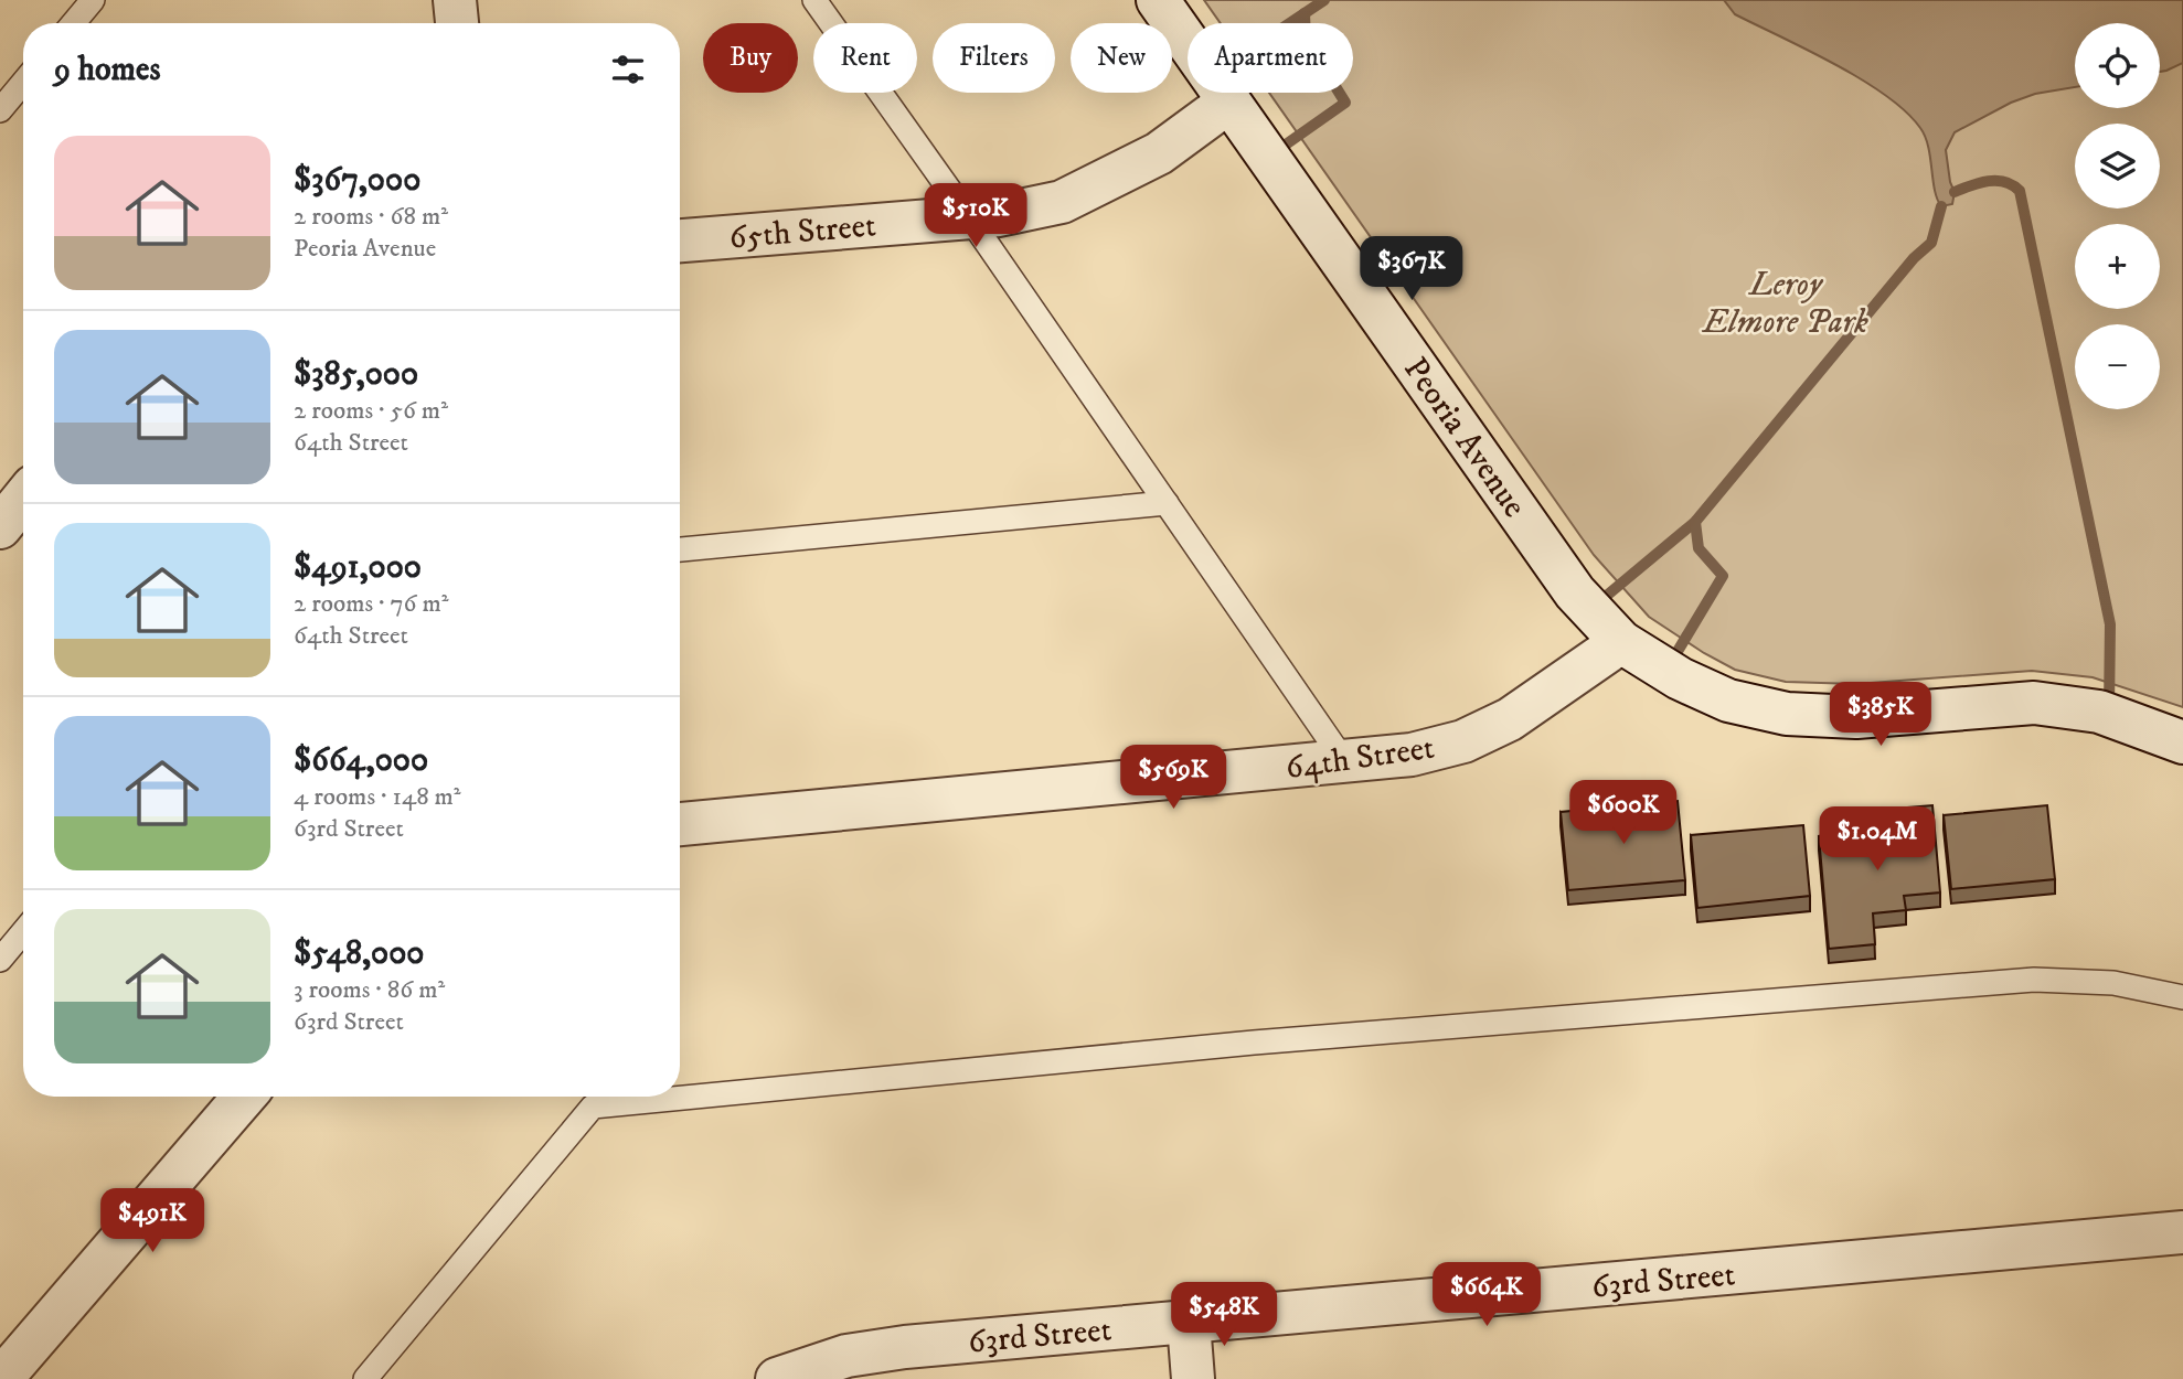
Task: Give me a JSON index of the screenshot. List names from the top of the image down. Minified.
{"streets":{"street":["65th Street","Peoria Avenue","64th Street","63rd Street"]},"crossings":[["65th Street","Peoria Avenue"],["Peoria Avenue","64th Street"]],"parks":["Leroy Elmore Park"],"page":{"map_buttons":["+","−"],"chip":["Buy","Rent","Filters","New","Apartment"],"heading":"9 homes","list":[{"name":"$367,000","note":"2 rooms · 68 m² · Peoria Avenue"},{"name":"$385,000","note":"2 rooms · 56 m² · 64th Street"},{"name":"$491,000","note":"2 rooms · 76 m² · 64th Street"},{"name":"$664,000","note":"4 rooms · 148 m² · 63rd Street"},{"name":"$548,000","note":"3 rooms · 86 m² · 63rd Street"}],"price":["$510K","$367K","$385K","$569K","$600K","$1.04M","$491K","$664K","$548K"]}}
